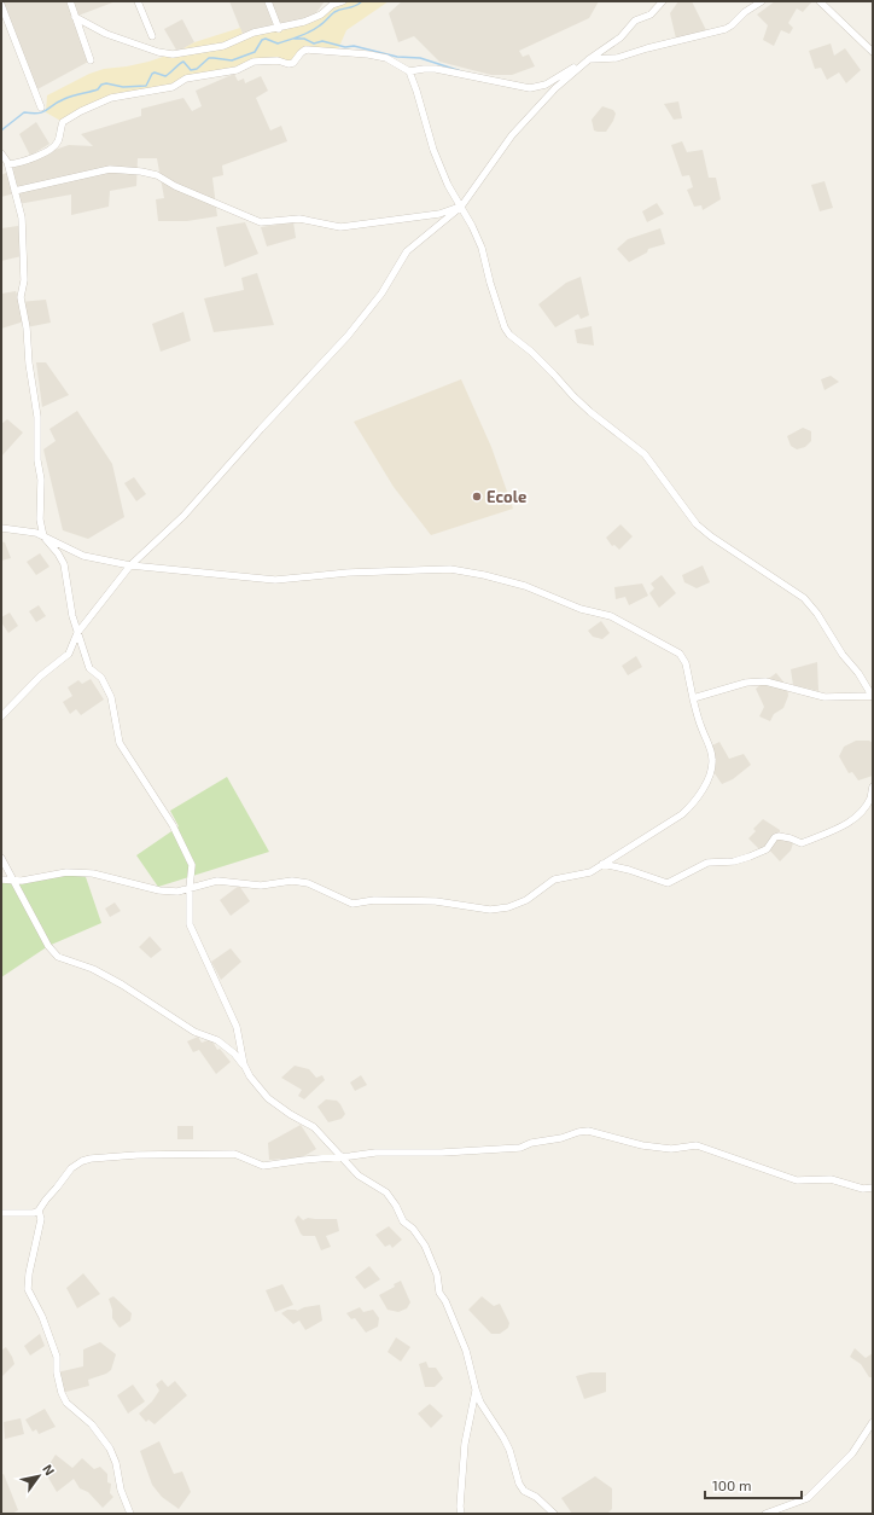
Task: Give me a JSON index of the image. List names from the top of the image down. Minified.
{"places":["Ecole"],"scale_bar":"100 m","north":"top right"}
